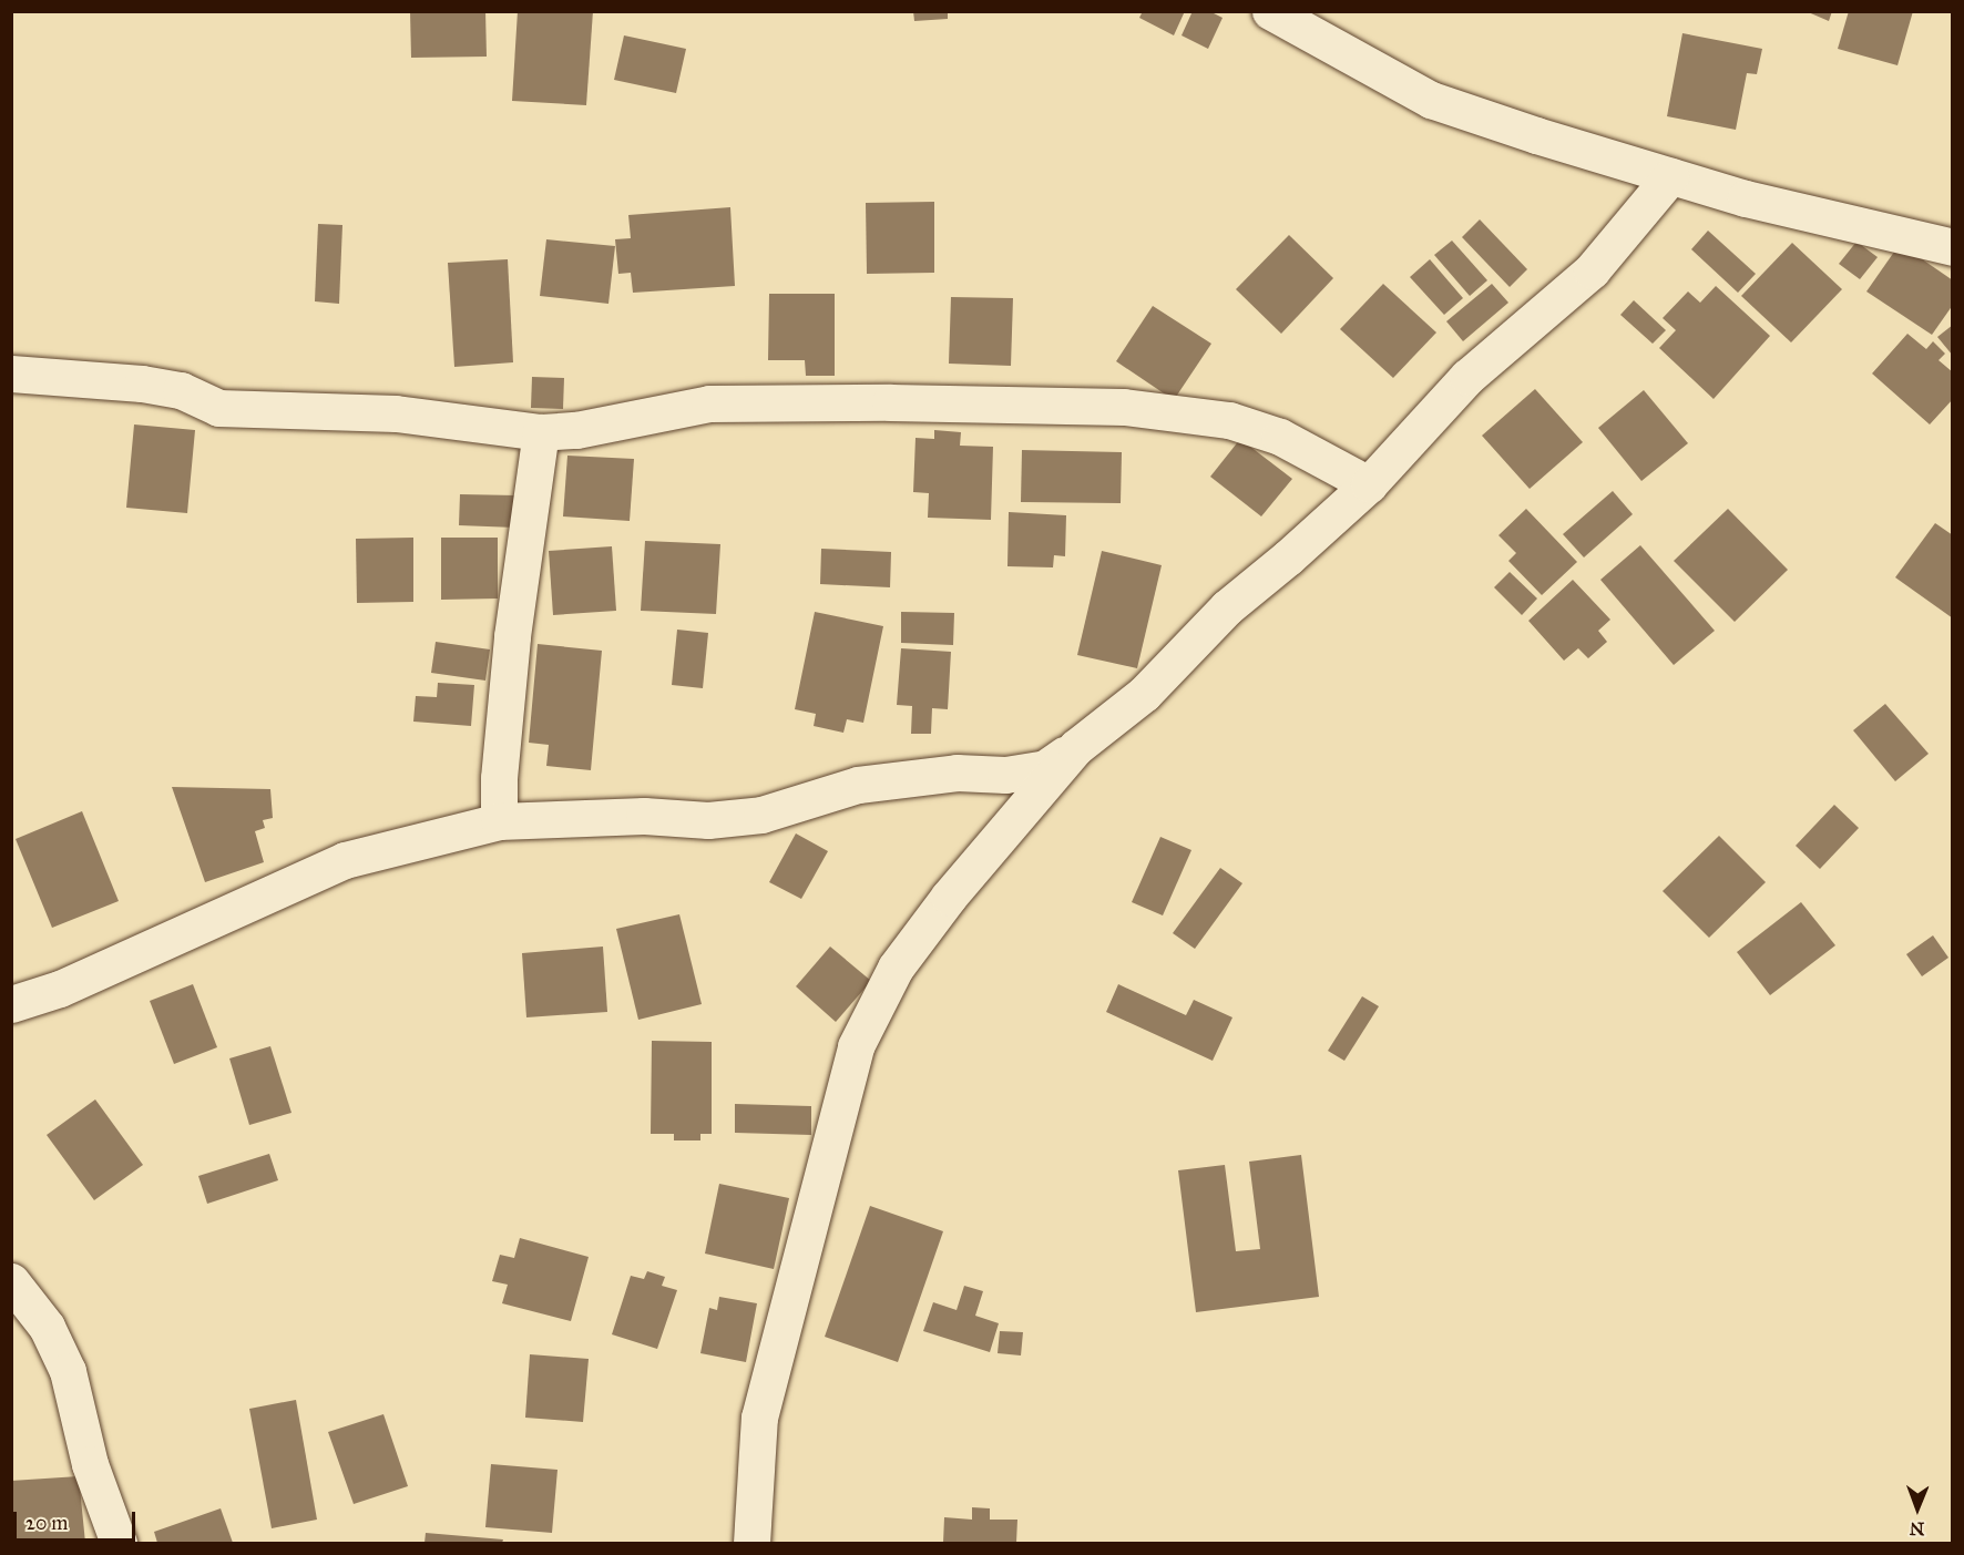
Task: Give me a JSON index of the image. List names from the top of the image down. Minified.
{"scale_bar":"20 m","north":"bottom"}
